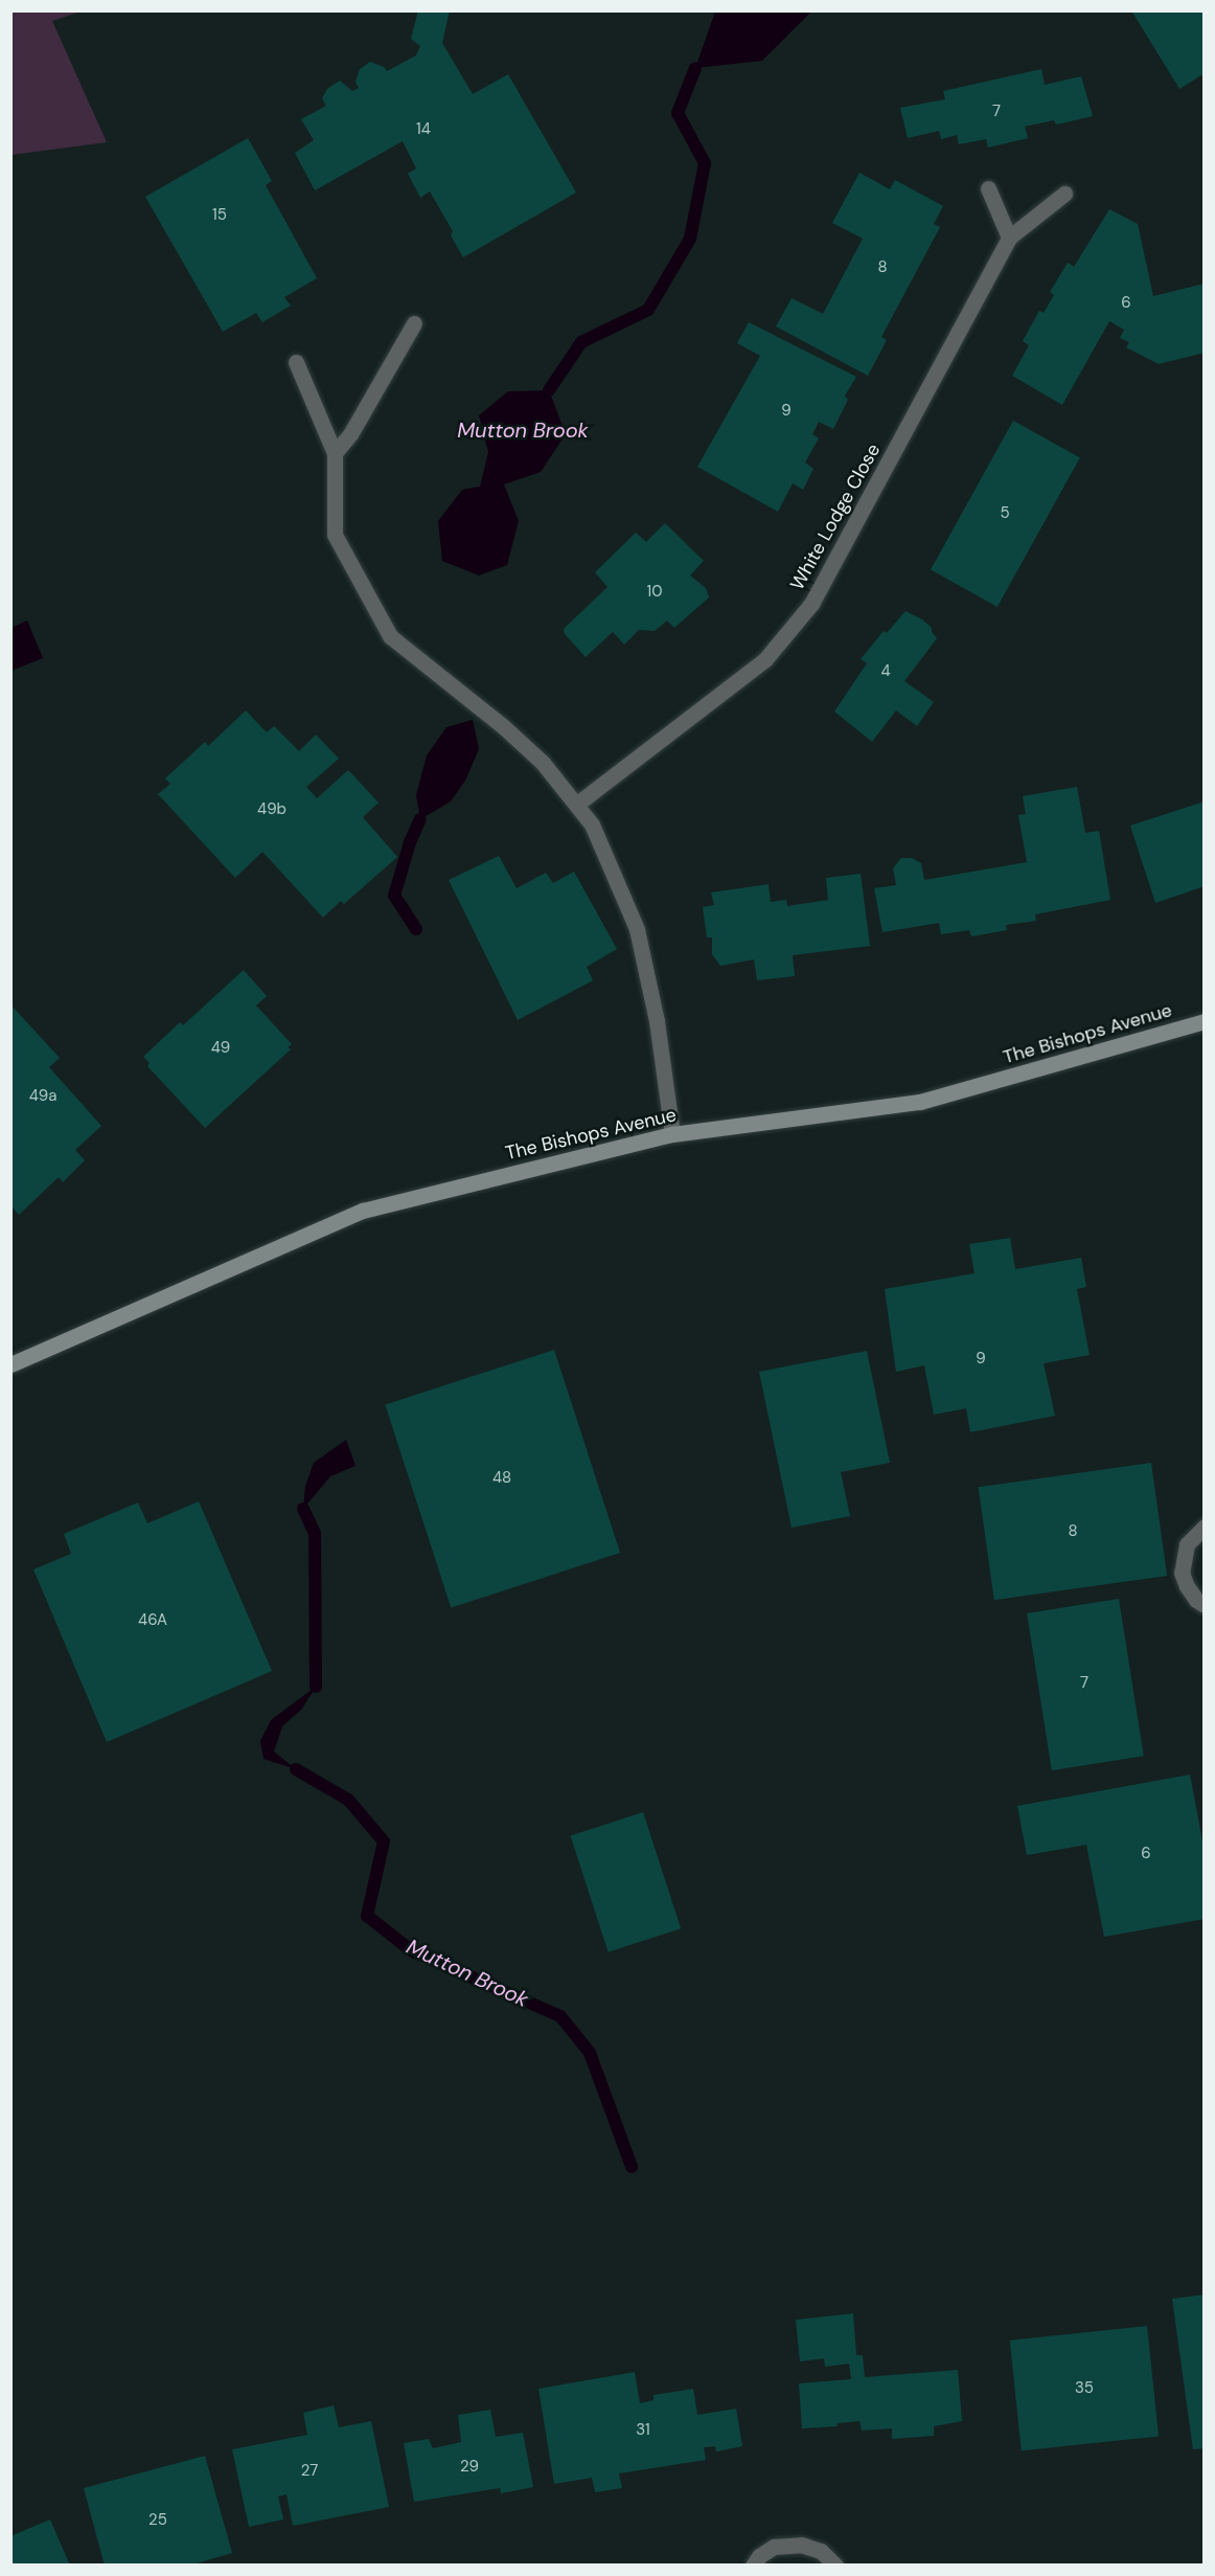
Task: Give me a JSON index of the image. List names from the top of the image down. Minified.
{"streets":{"street":["White Lodge Close","The Bishops Avenue"]},"water":["Mutton Brook"],"house_numbers":["7","14","15","8","6","9","5","10","4","49b","49","49a","9","48","8","46A","7","6","35","31","29","27","25"]}
